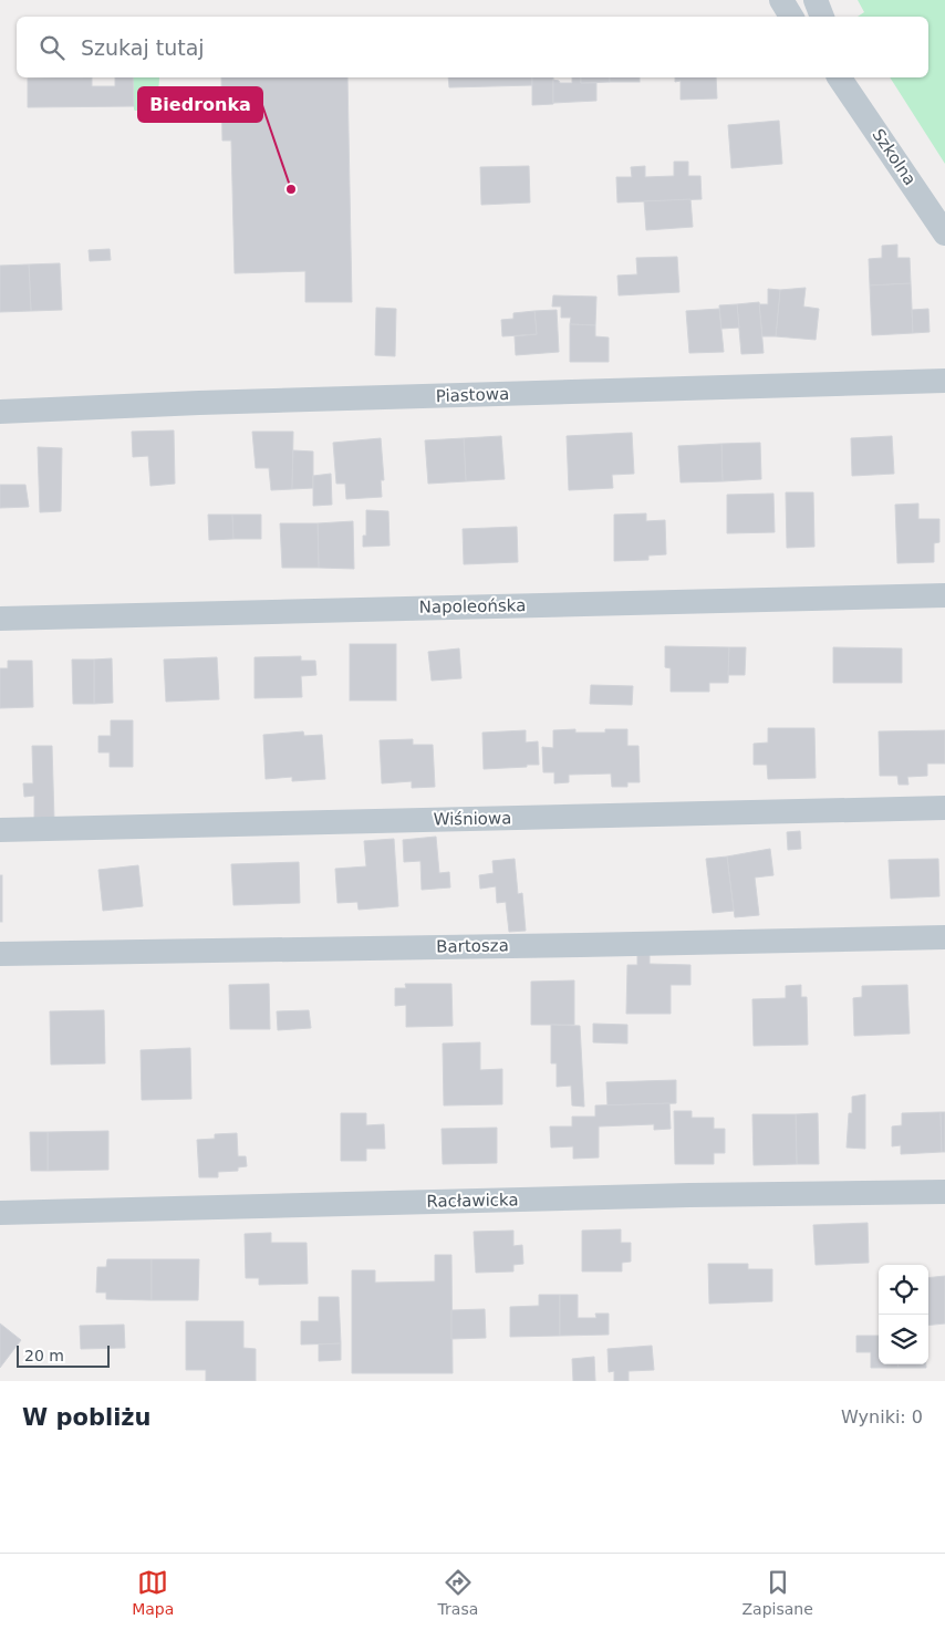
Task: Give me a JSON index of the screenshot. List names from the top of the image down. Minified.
{"streets":{"street":["Szkolna","Piastowa","Napoleońska","Wiśniowa","Bartosza","Racławicka"]},"places":["Biedronka"],"scale_bar":"20 m","page":{"search":"Szukaj tutaj","scale":"20 m","heading":["W pobliżu","Wyniki: 0"],"nav":["Mapa","Trasa","Zapisane"]}}
